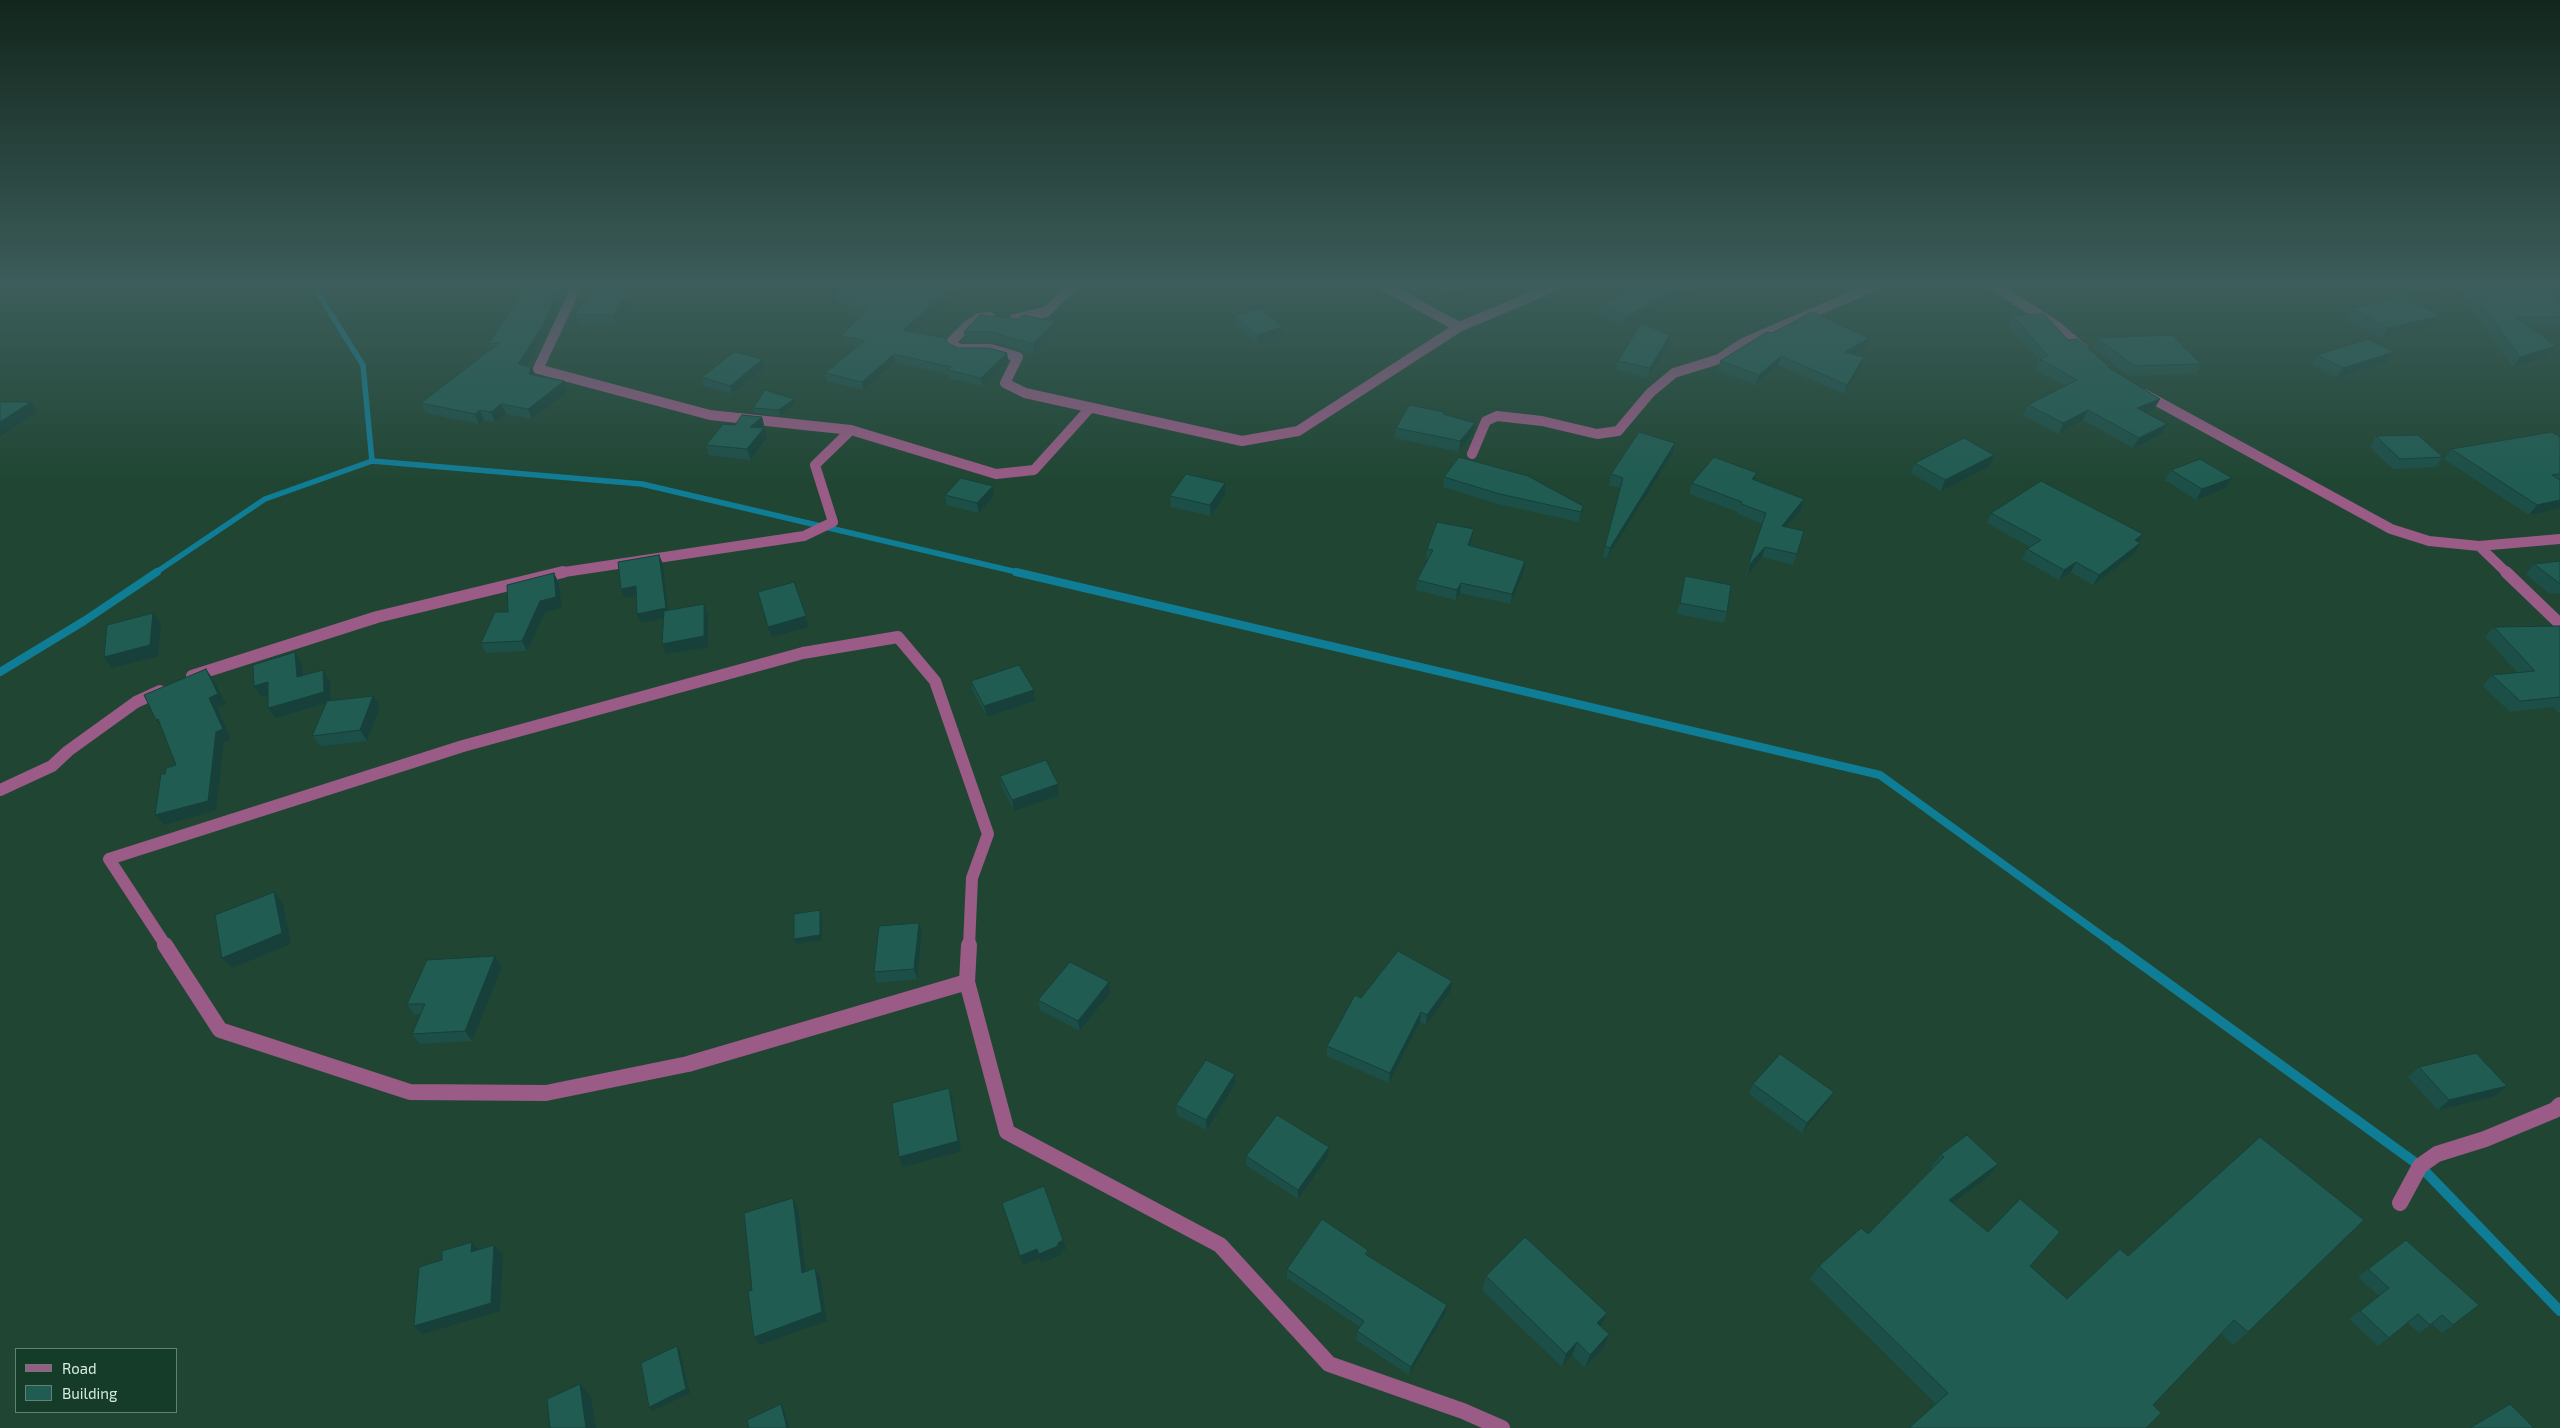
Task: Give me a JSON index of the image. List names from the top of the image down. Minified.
{"legend":["Road","Building"]}
